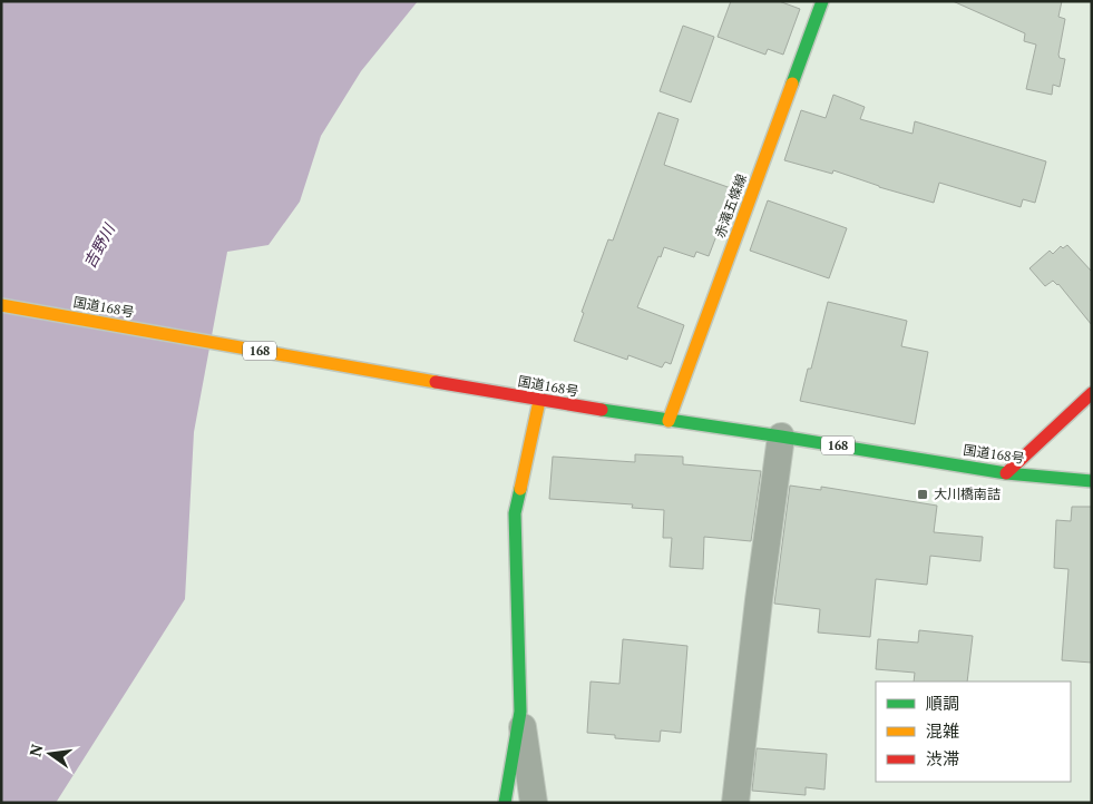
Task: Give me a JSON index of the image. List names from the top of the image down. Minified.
{"streets":{"main road":["赤滝五條線","国道168号","168"]},"crossings":[["赤滝五條線","国道168号"]],"water":["吉野川"],"places":{"transit":["大川橋南詰"]},"legend":["順調","混雑","渋滞"],"north":"left"}
